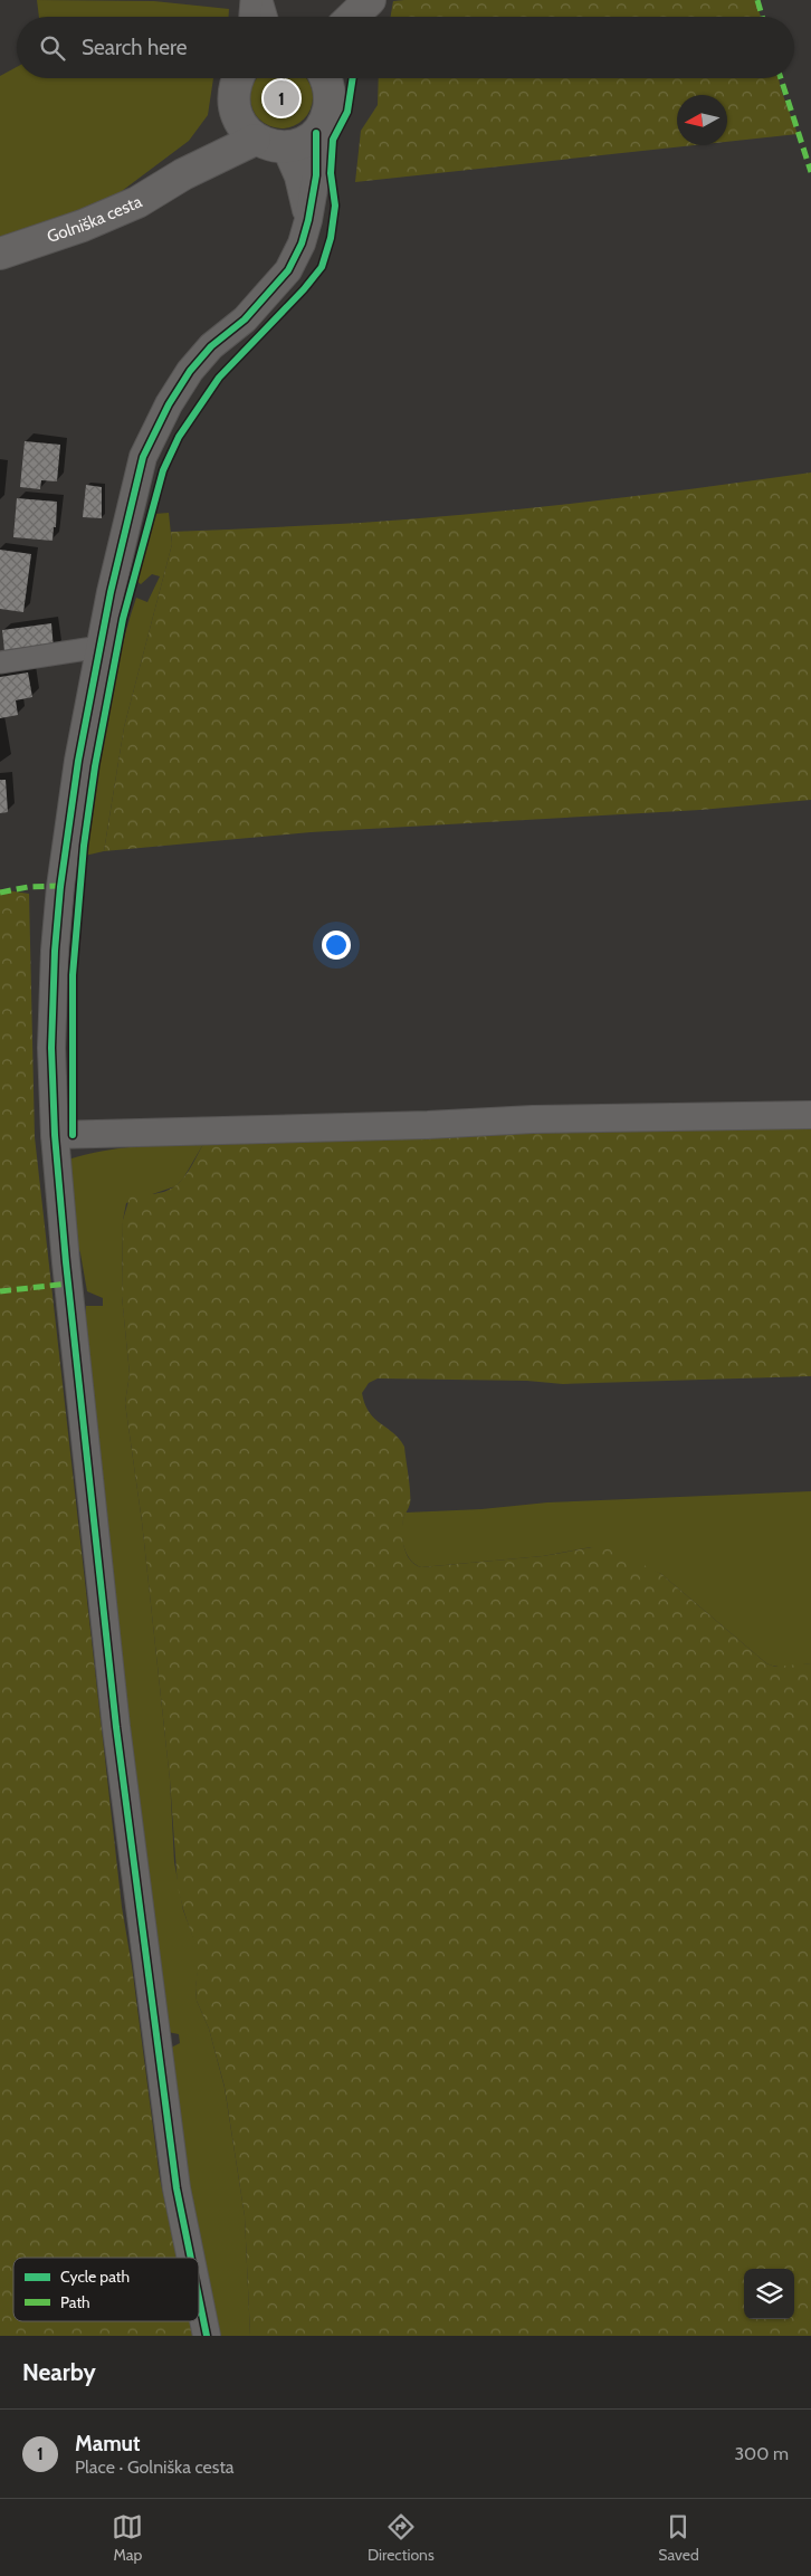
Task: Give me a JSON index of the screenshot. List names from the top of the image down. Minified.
{"streets":{"main road":["Golniška cesta"]},"legend":["Cycle path","Path"],"north":"left","page":{"search":"Search here","pins":"1","heading":"Nearby","list":[{"mark":"1","name":"Mamut","note":"Place · Golniška cesta","value":"300 m"}],"nav":["Map","Directions","Saved"]}}
